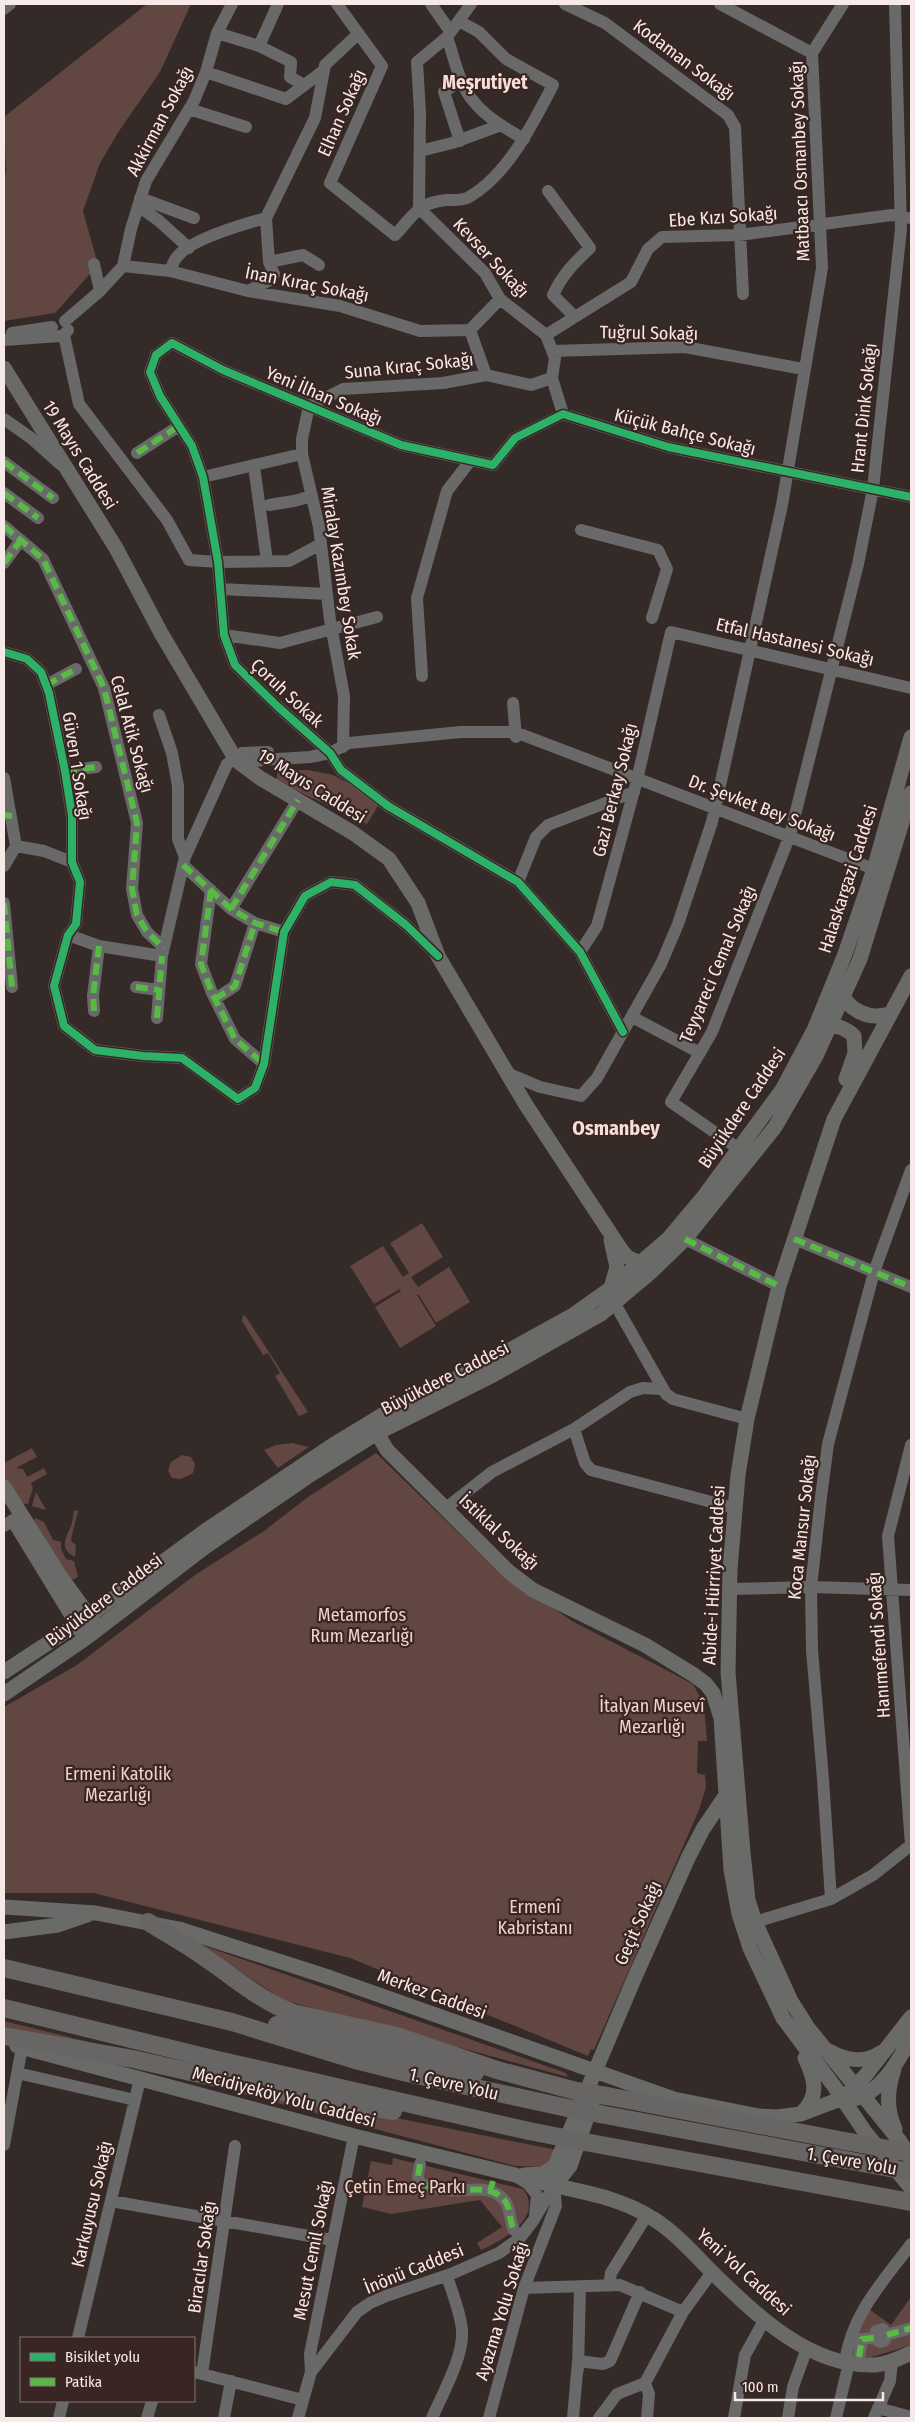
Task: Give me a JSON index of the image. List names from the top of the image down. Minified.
{"streets":{"highway":["1. Çevre Yolu"],"main road":["19 Mayıs Caddesi","Halaskargazi Caddesi","Büyükdere Caddesi","İstiklal Sokağı","Abide-i Hürriyet Caddesi","Geçit Sokağı","Merkez Caddesi","Mecidiyeköy Yolu Caddesi","Yeni Yol Caddesi"],"street":["Kodaman Sokağı","Elhan Sokağı","Akkirman Sokağı","Matbaacı Osmanbey Sokağı","Ebe Kızı Sokağı","Kevser Sokağı","İnan Kıraç Sokağı","Tuğrul Sokağı","Suna Kıraç Sokağı","Yeni İlhan Sokağı","Hrant Dink Sokağı","Küçük Bahçe Sokağı","Miralay Kazımbey Sokak","Etfal Hastanesi Sokağı","Çoruh Sokak","Celal Atik Sokağı","Güven 1 Sokağı","Gazi Berkay Sokağı","Dr. Şevket Bey Sokağı","Teyyareci Cemal Sokağı","Koca Mansur Sokağı","Hanımefendi Sokağı","Karkuyusu Sokağı","Mesut Cemil Sokağı","Biracılar Sokağı","İnönü Caddesi","Ayazma Yolu Sokağı"]},"crossings":[["Kodaman Sokağı","Ebe Kızı Sokağı"],["Elhan Sokağı","Kevser Sokağı"],["Akkirman Sokağı","İnan Kıraç Sokağı"],["Matbaacı Osmanbey Sokağı","Ebe Kızı Sokağı"],["Matbaacı Osmanbey Sokağı","Tuğrul Sokağı"],["Matbaacı Osmanbey Sokağı","Küçük Bahçe Sokağı"],["Matbaacı Osmanbey Sokağı","19 Mayıs Caddesi"],["Matbaacı Osmanbey Sokağı","Etfal Hastanesi Sokağı"],["Matbaacı Osmanbey Sokağı","Çoruh Sokak"],["Matbaacı Osmanbey Sokağı","Dr. Şevket Bey Sokağı"],["Ebe Kızı Sokağı","Kevser Sokağı"],["Ebe Kızı Sokağı","İnan Kıraç Sokağı"],["Ebe Kızı Sokağı","Tuğrul Sokağı"],["Ebe Kızı Sokağı","Suna Kıraç Sokağı"],["Ebe Kızı Sokağı","Hrant Dink Sokağı"],["Kevser Sokağı","İnan Kıraç Sokağı"],["Kevser Sokağı","Tuğrul Sokağı"],["Kevser Sokağı","Suna Kıraç Sokağı"],["İnan Kıraç Sokağı","Tuğrul Sokağı"],["İnan Kıraç Sokağı","Suna Kıraç Sokağı"],["Tuğrul Sokağı","Suna Kıraç Sokağı"],["Suna Kıraç Sokağı","Yeni İlhan Sokağı"],["Suna Kıraç Sokağı","Miralay Kazımbey Sokak"],["Yeni İlhan Sokağı","Miralay Kazımbey Sokak"],["Yeni İlhan Sokağı","Çoruh Sokak"],["Hrant Dink Sokağı","Küçük Bahçe Sokağı"],["Hrant Dink Sokağı","Etfal Hastanesi Sokağı"],["Hrant Dink Sokağı","Dr. Şevket Bey Sokağı"],["Hrant Dink Sokağı","Teyyareci Cemal Sokağı"],["19 Mayıs Caddesi","Dr. Şevket Bey Sokağı"],["19 Mayıs Caddesi","Büyükdere Caddesi"],["Miralay Kazımbey Sokak","Dr. Şevket Bey Sokağı"],["Etfal Hastanesi Sokağı","Gazi Berkay Sokağı"],["Çoruh Sokak","Gazi Berkay Sokağı"],["Çoruh Sokak","Dr. Şevket Bey Sokağı"],["Gazi Berkay Sokağı","Dr. Şevket Bey Sokağı"],["Dr. Şevket Bey Sokağı","Halaskargazi Caddesi"],["Dr. Şevket Bey Sokağı","Teyyareci Cemal Sokağı"],["Halaskargazi Caddesi","Büyükdere Caddesi"],["Teyyareci Cemal Sokağı","Büyükdere Caddesi"],["Büyükdere Caddesi","İstiklal Sokağı"],["İstiklal Sokağı","Abide-i Hürriyet Caddesi"],["Abide-i Hürriyet Caddesi","Geçit Sokağı"],["Abide-i Hürriyet Caddesi","Merkez Caddesi"],["Geçit Sokağı","Merkez Caddesi"],["Geçit Sokağı","Mecidiyeköy Yolu Caddesi"],["Mecidiyeköy Yolu Caddesi","Karkuyusu Sokağı"],["Mecidiyeköy Yolu Caddesi","Mesut Cemil Sokağı"],["Mecidiyeköy Yolu Caddesi","İnönü Caddesi"],["Mecidiyeköy Yolu Caddesi","Yeni Yol Caddesi"],["Mecidiyeköy Yolu Caddesi","Ayazma Yolu Sokağı"],["Mesut Cemil Sokağı","İnönü Caddesi"],["İnönü Caddesi","Yeni Yol Caddesi"],["İnönü Caddesi","Ayazma Yolu Sokağı"],["Yeni Yol Caddesi","Ayazma Yolu Sokağı"]],"districts":["Meşrutiyet","Osmanbey"],"parks":["Metamorfos Rum Mezarlığı","İtalyan Musevî Mezarlığı","Ermeni Katolik Mezarlığı","Ermenî Kabristanı","Çetin Emeç Parkı"],"legend":["Bisiklet yolu","Patika"],"scale_bar":"100 m"}
